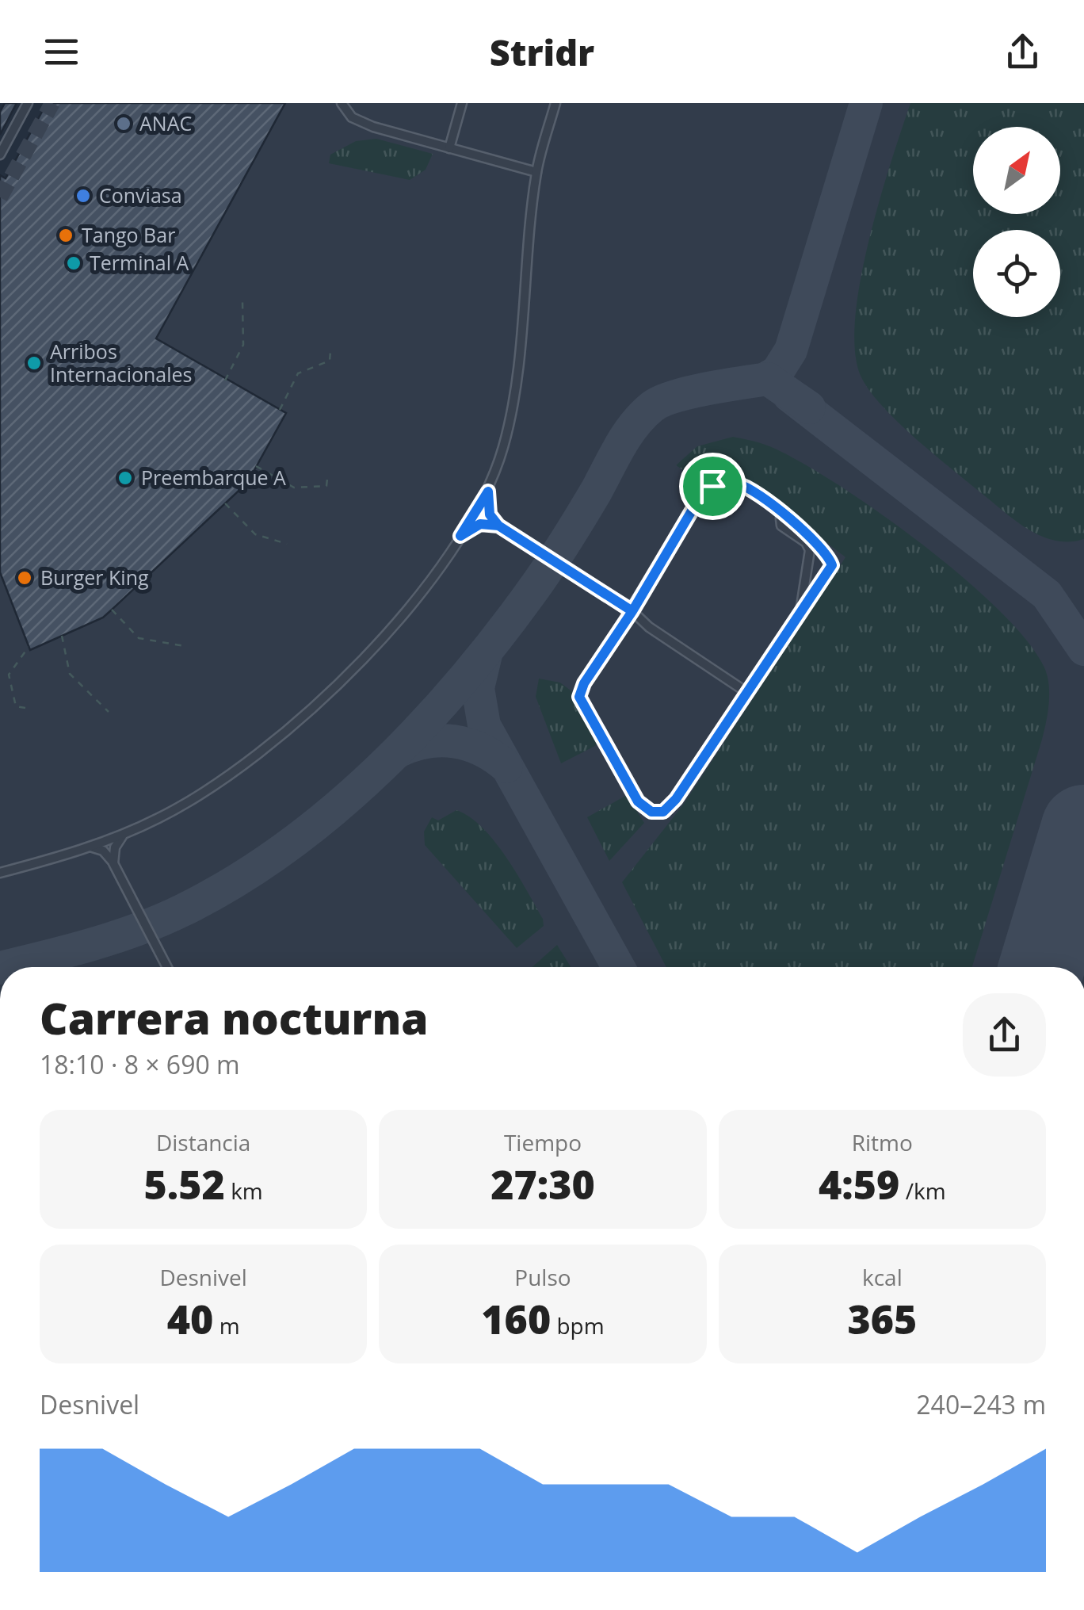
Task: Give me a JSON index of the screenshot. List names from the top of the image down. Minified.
{"places":["ANAC","Conviasa","Tango Bar","Terminal A","Arribos Internacionales","Preembarque A","Burger King"],"north":"top right","page":{"header":"Stridr","heading":["Carrera nocturna","18:10 · 8 × 690 m"],"stats":[["Distancia","5.52 km"],["Tiempo","27:30"],["Ritmo","4:59 /km"],["Desnivel","40 m"],["Pulso","160 bpm"],["kcal","365"]],"chart":["Desnivel","240–243 m"]}}
